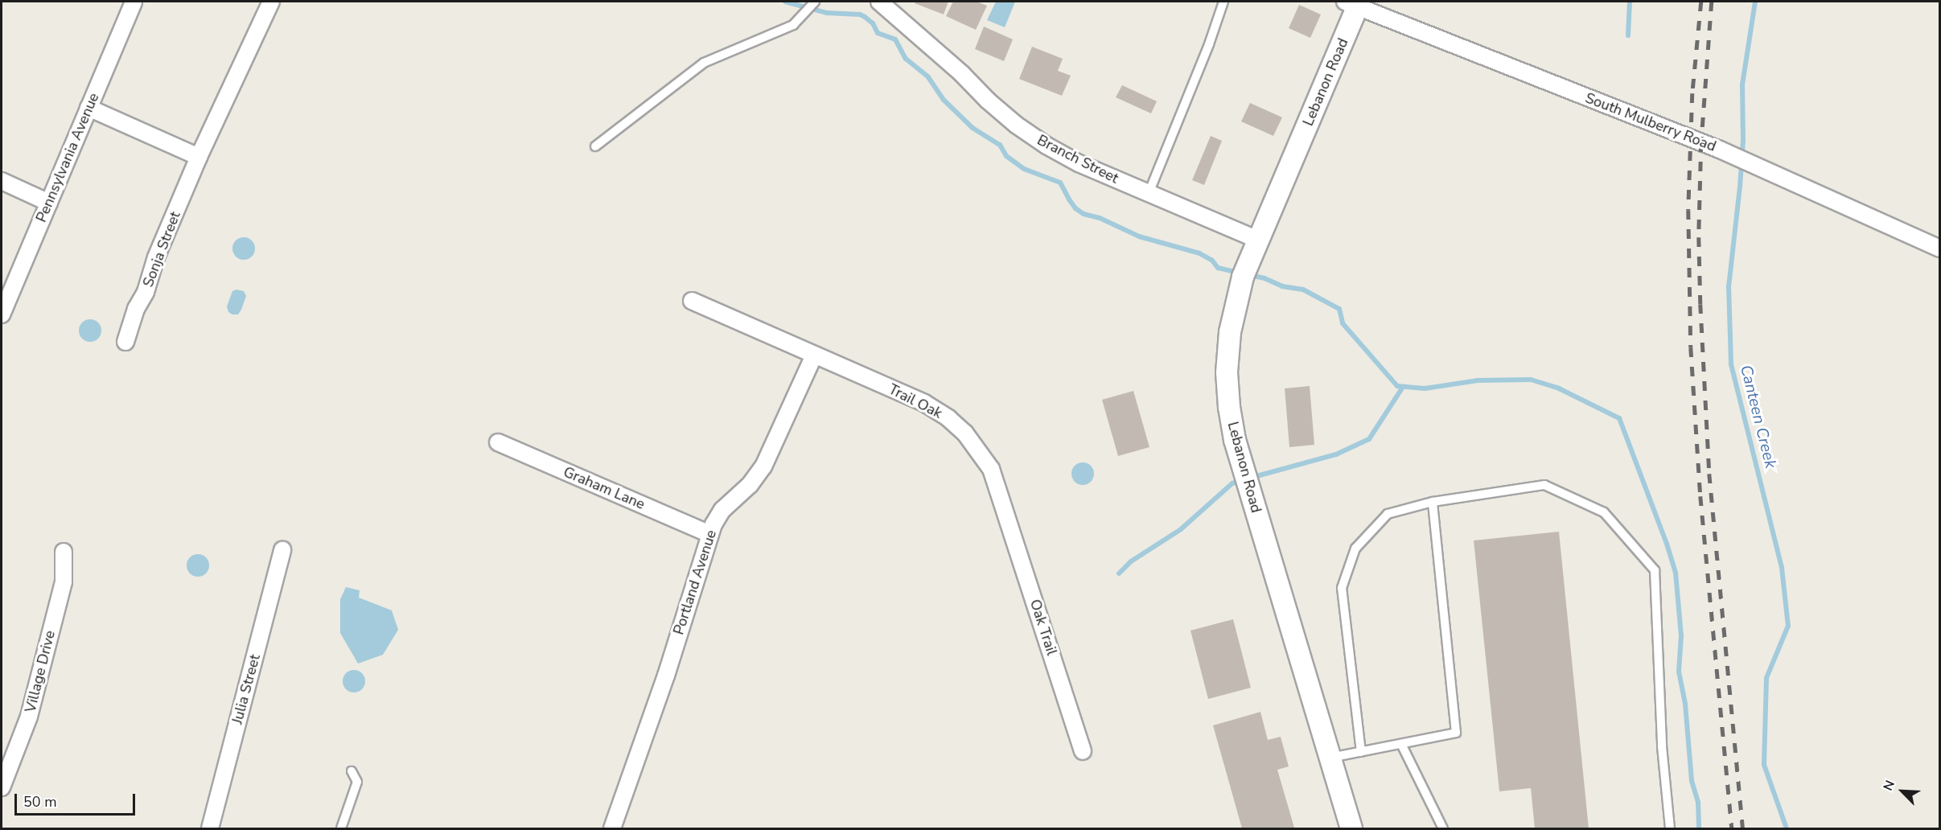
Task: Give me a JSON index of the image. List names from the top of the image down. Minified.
{"streets":{"street":["Lebanon Road","South Mulberry Road","Pennsylvania Avenue","Branch Street","Sonja Street","Trail Oak","Graham Lane","Portland Avenue","Oak Trail","Village Drive","Julia Street"]},"crossings":[["Lebanon Road","South Mulberry Road"],["Lebanon Road","Branch Street"],["Trail Oak","Portland Avenue"],["Trail Oak","Oak Trail"],["Graham Lane","Portland Avenue"]],"water":["Canteen Creek"],"scale_bar":"50 m","north":"top left"}
